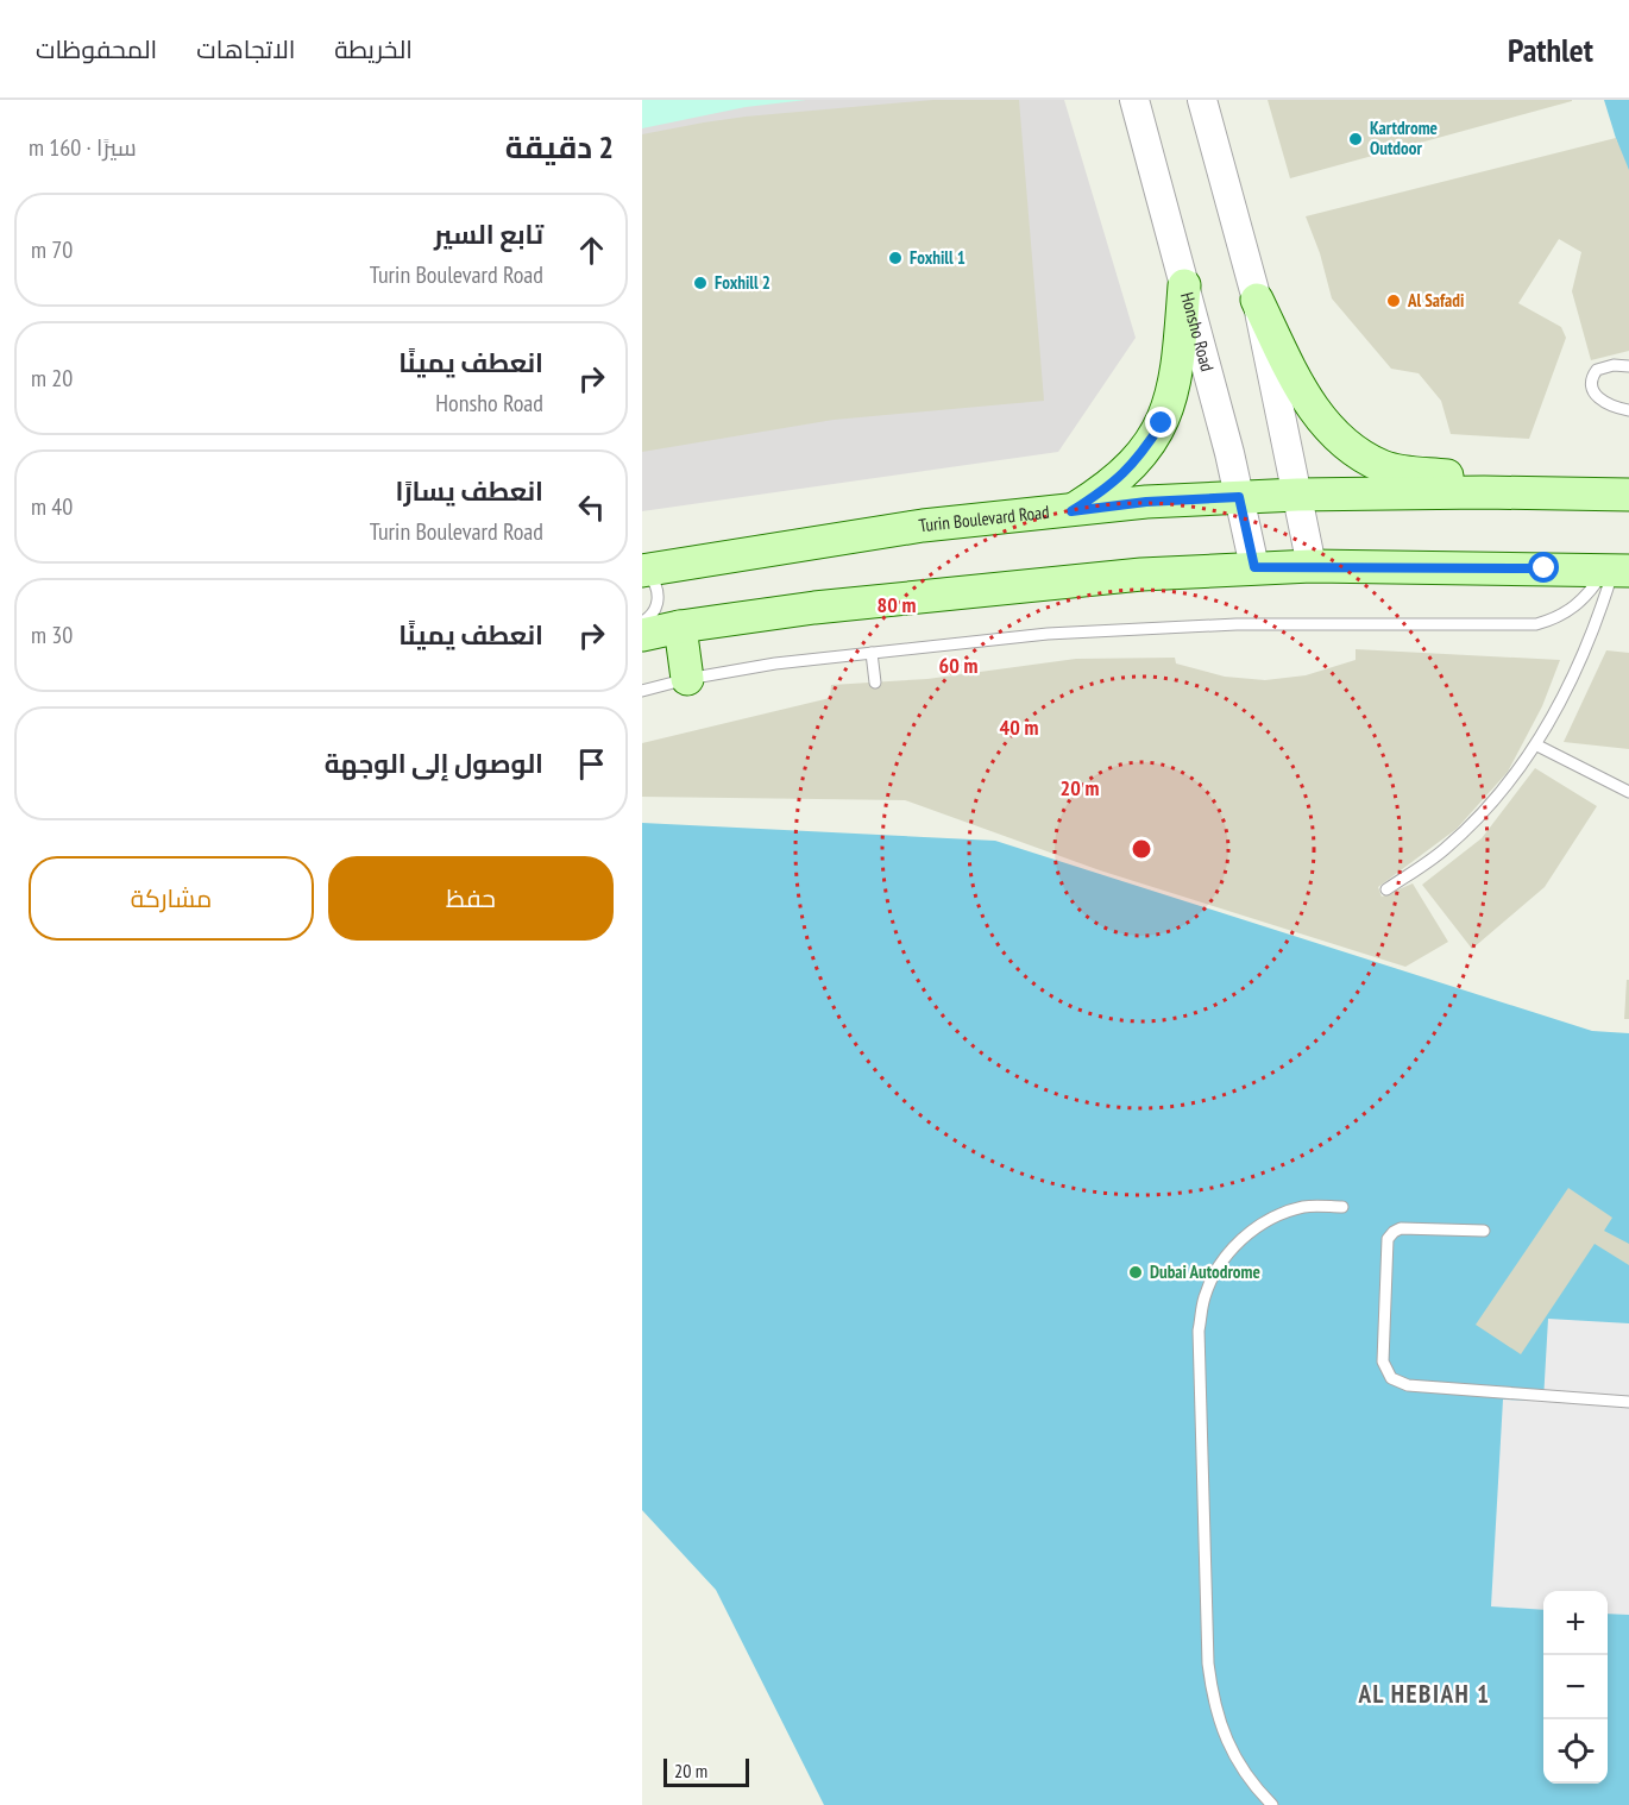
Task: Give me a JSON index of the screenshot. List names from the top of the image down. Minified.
{"streets":{"main road":["Turin Boulevard Road"],"street":["Honsho Road"]},"crossings":[["Honsho Road","Turin Boulevard Road"]],"districts":["AL HEBIAH 1"],"places":["Kartdrome Outdoor","Foxhill 1","Foxhill 2","Al Safadi","Dubai Autodrome"],"scale_bar":"20 m","page":{"header":"Pathlet","nav":["الخريطة","الاتجاهات","المحفوظات"],"heading":["2 دقيقة","سيرًا · 160 m"],"list":[["تابع السير","Turin Boulevard Road","70 m"],["انعطف يمينًا","Honsho Road","20 m"],["انعطف يسارًا","Turin Boulevard Road","40 m"],["انعطف يمينًا","30 m"],"الوصول إلى الوجهة"],"buttons":["حفظ","مشاركة"],"map_buttons":["+","−"],"scale":"20 m"},"rings":["80 m","60 m","40 m","20 m"]}
